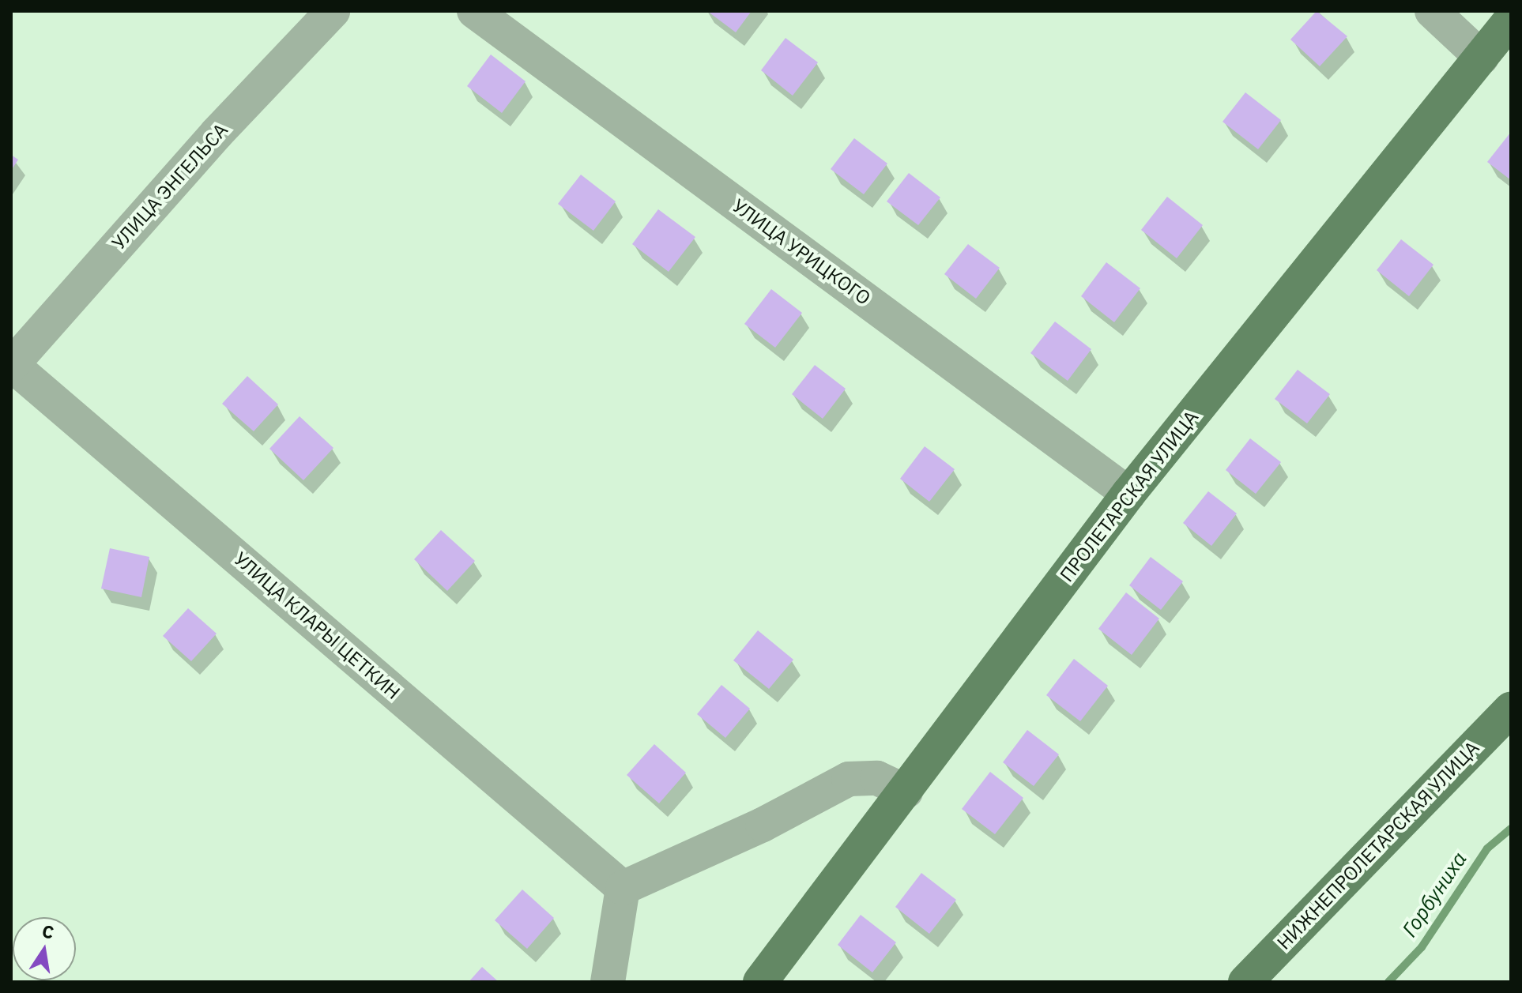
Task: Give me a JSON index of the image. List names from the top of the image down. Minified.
{"streets":{"main road":["ПРОЛЕТАРСКАЯ УЛИЦА","НИЖНЕПРОЛЕТАРСКАЯ УЛИЦА"],"street":["УЛИЦА ЭНГЕЛЬСА","УЛИЦА УРИЦКОГО","УЛИЦА КЛАРЫ ЦЕТКИН"]},"crossings":[["УЛИЦА ЭНГЕЛЬСА","УЛИЦА КЛАРЫ ЦЕТКИН"],["УЛИЦА УРИЦКОГО","ПРОЛЕТАРСКАЯ УЛИЦА"]],"water":["Горбуниха"],"north":"top"}
